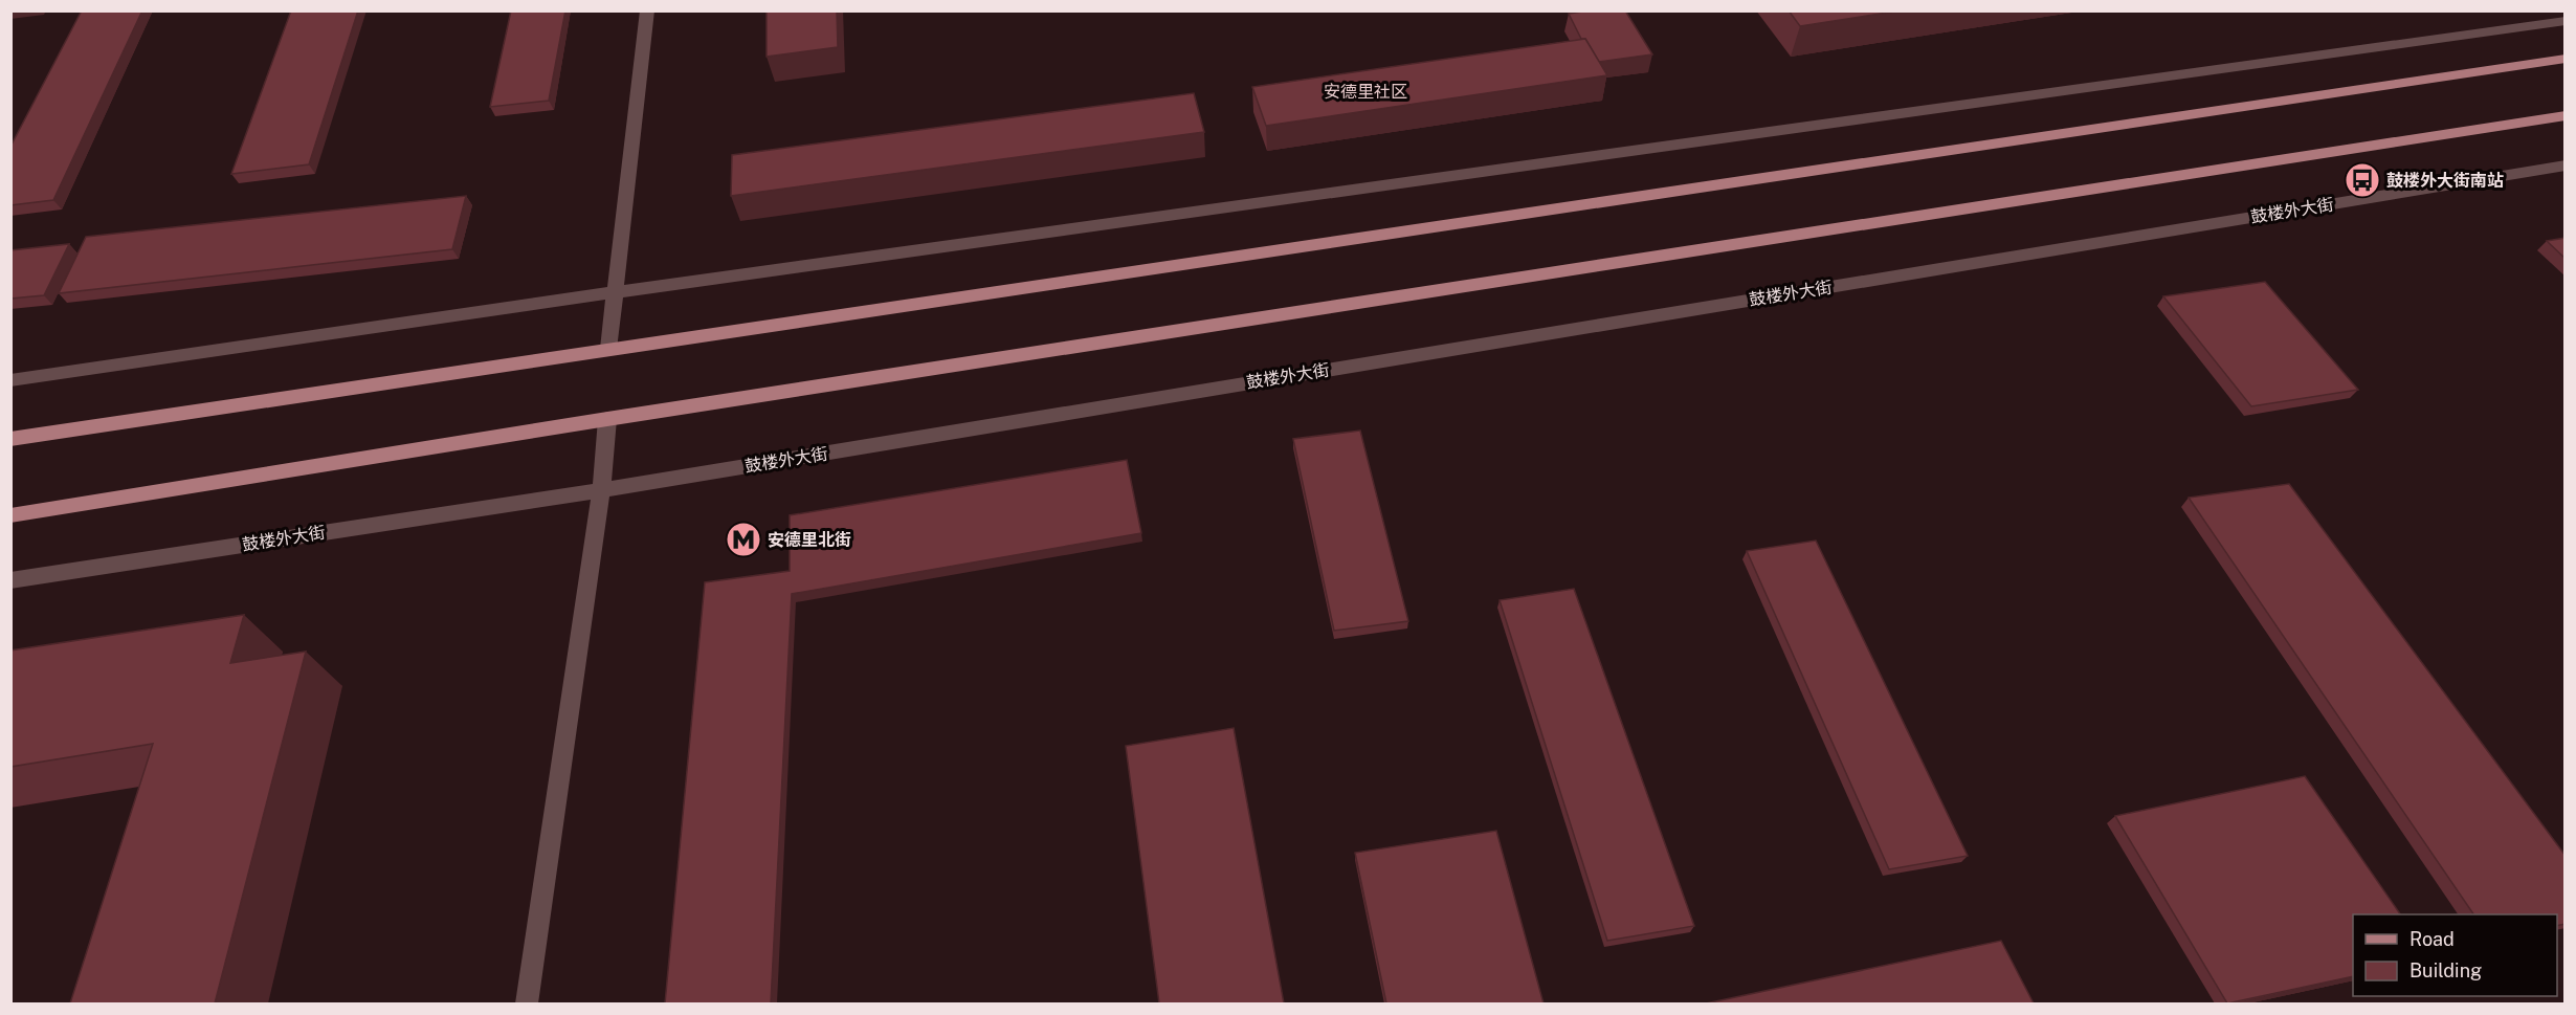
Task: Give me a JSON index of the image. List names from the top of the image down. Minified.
{"streets":{"street":["鼓楼外大街"]},"districts":["安德里社区"],"places":{"bus stop":["鼓楼外大街南站"],"metro station":["安德里北街"]},"legend":["Road","Building"]}
